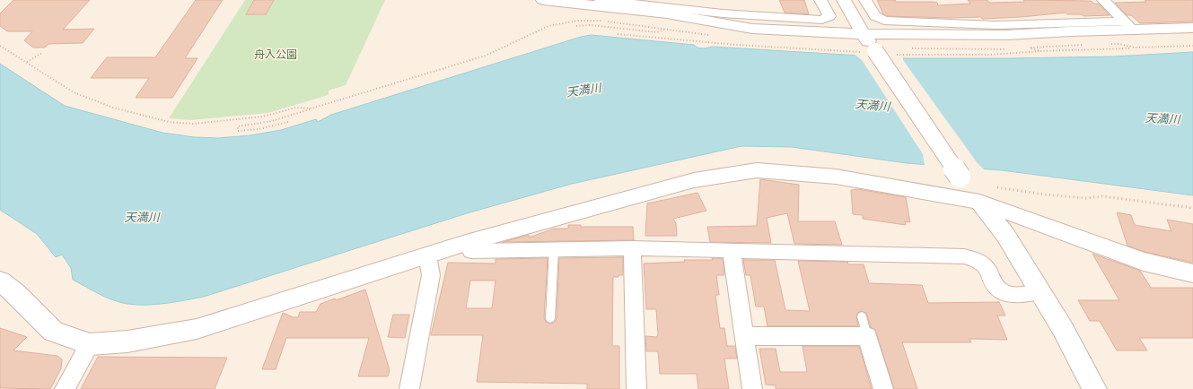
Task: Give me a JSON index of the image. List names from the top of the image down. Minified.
{"water":["天満川"],"parks":["舟入公園"]}
